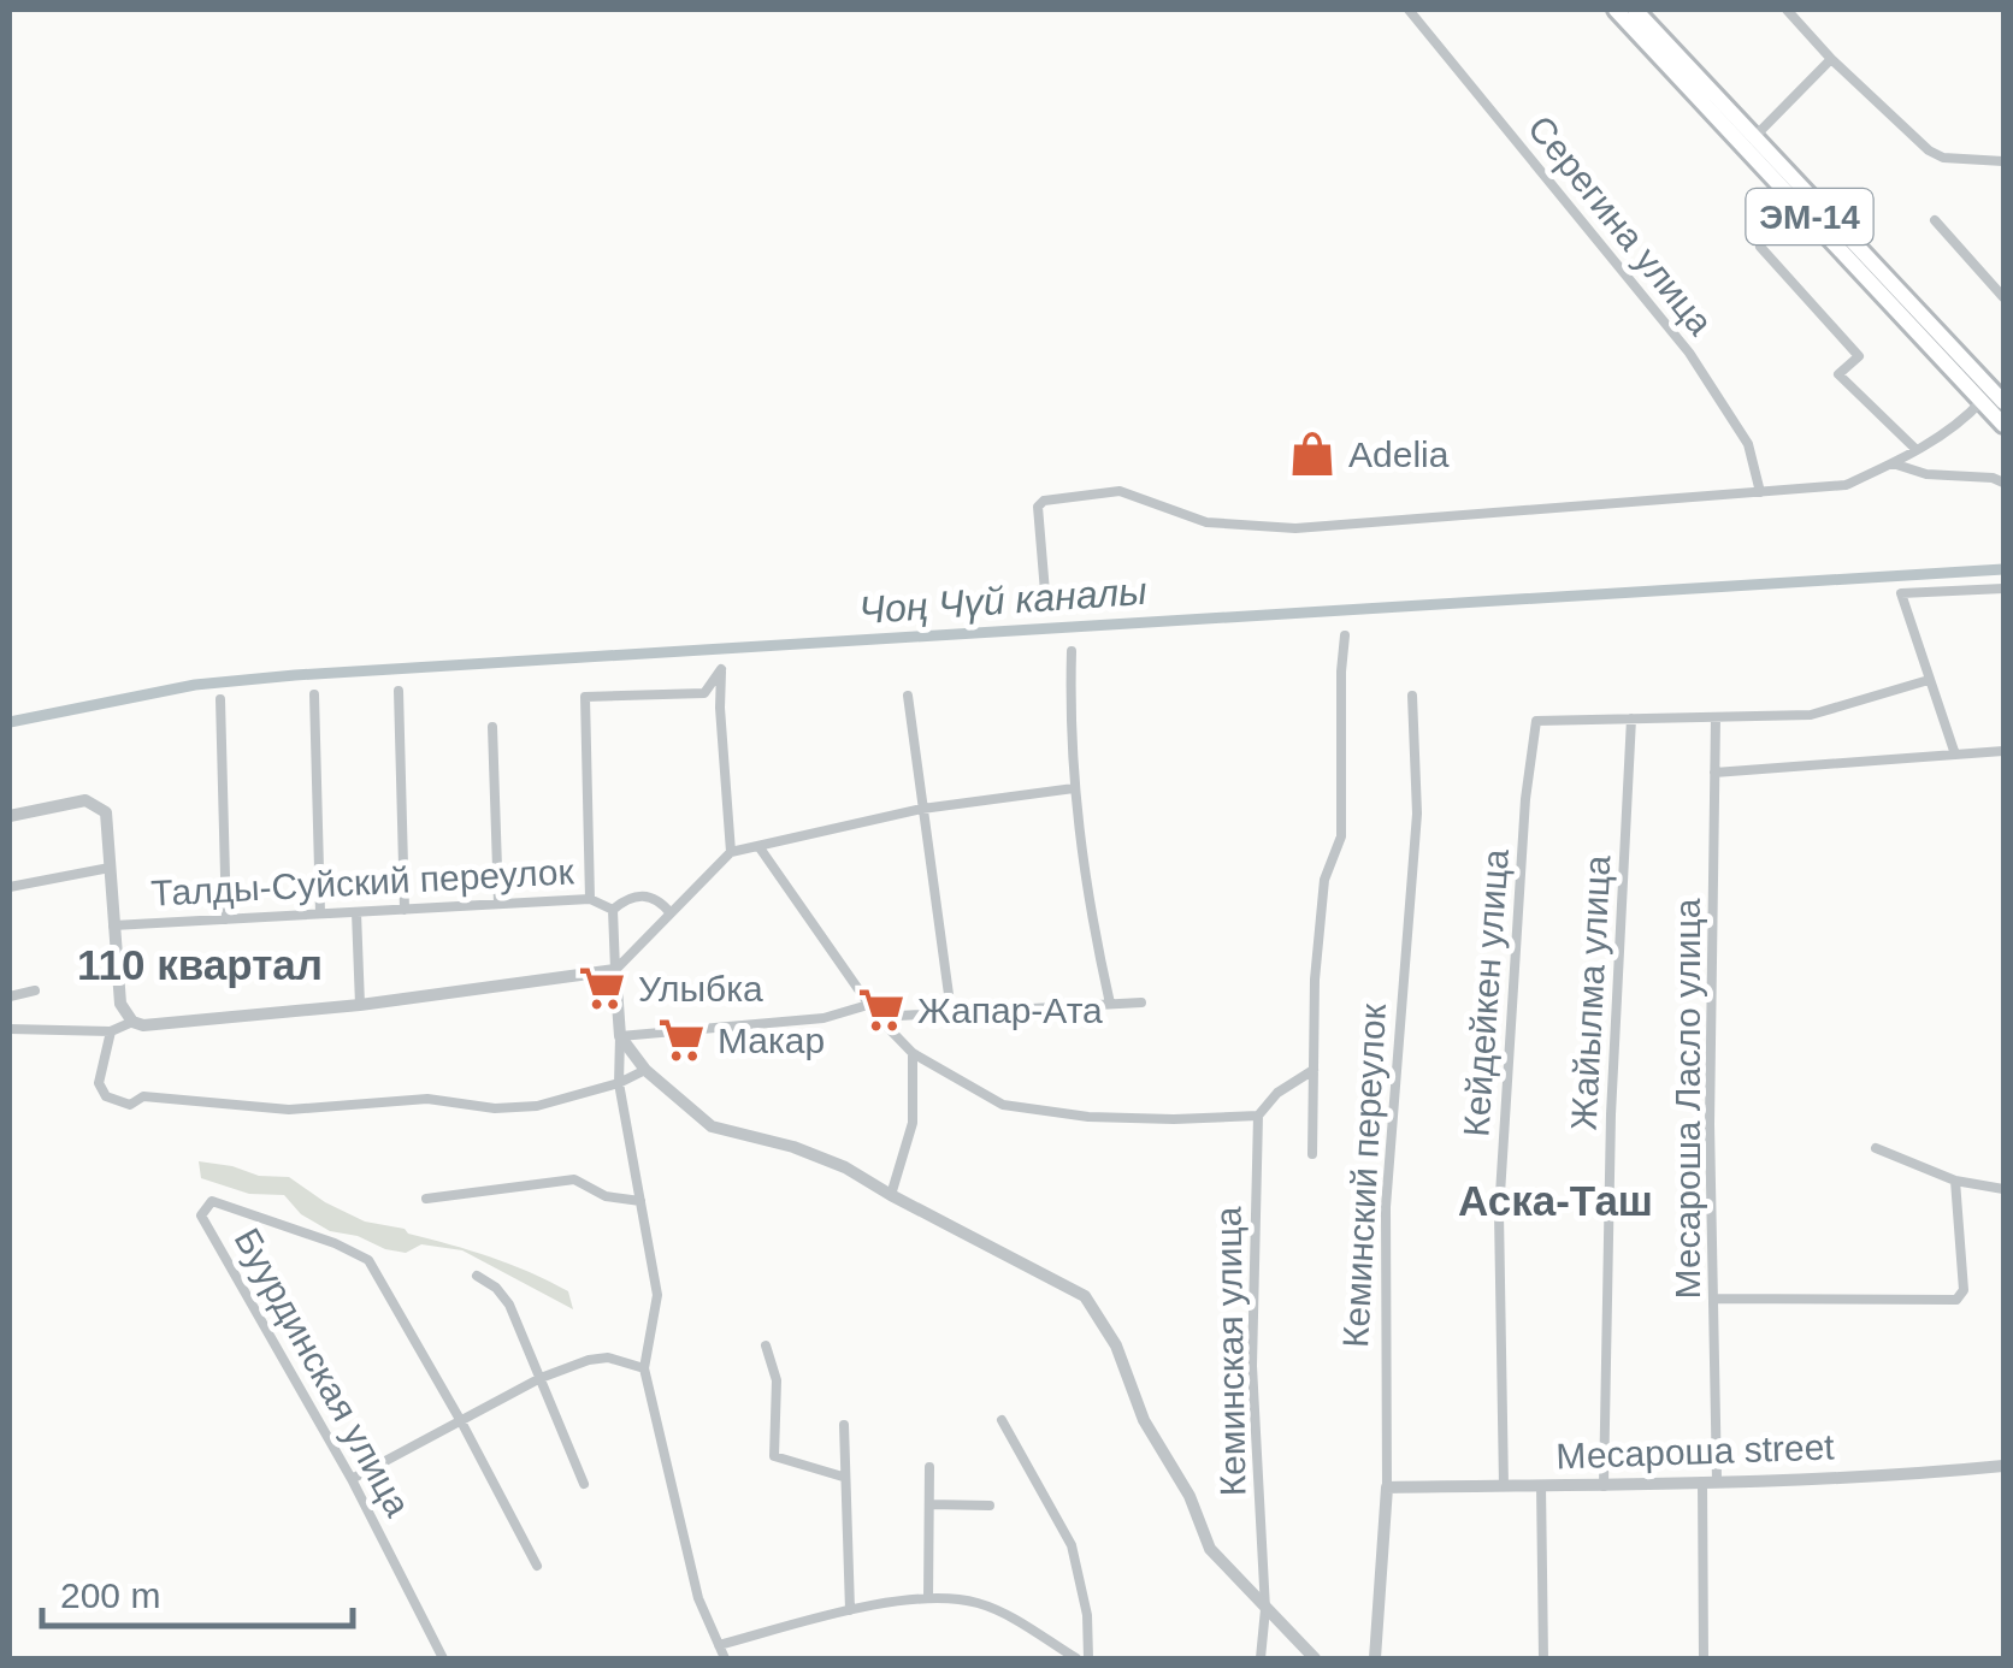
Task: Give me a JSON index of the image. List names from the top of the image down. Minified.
{"streets":{"main road":["ЭМ-14"],"street":["Серегина улица","Талды-Суйский переулок","Кейдейкен улица","Жайылма улица","Месароша Ласло улица","Кеминский переулок","Кеминская улица","Буурдинская улица","Месароша street"]},"crossings":[["Кейдейкен улица","Жайылма улица"],["Кейдейкен улица","Месароша street"],["Жайылма улица","Месароша street"],["Месароша Ласло улица","Месароша street"],["Кеминский переулок","Месароша street"]],"districts":["110 квартал","Аска-Таш"],"water":["Чоң Чүй каналы"],"places":{"shop":["Adelia"],"supermarket":["Улыбка","Жапар-Ата","Макар"]},"scale_bar":"200 m"}
